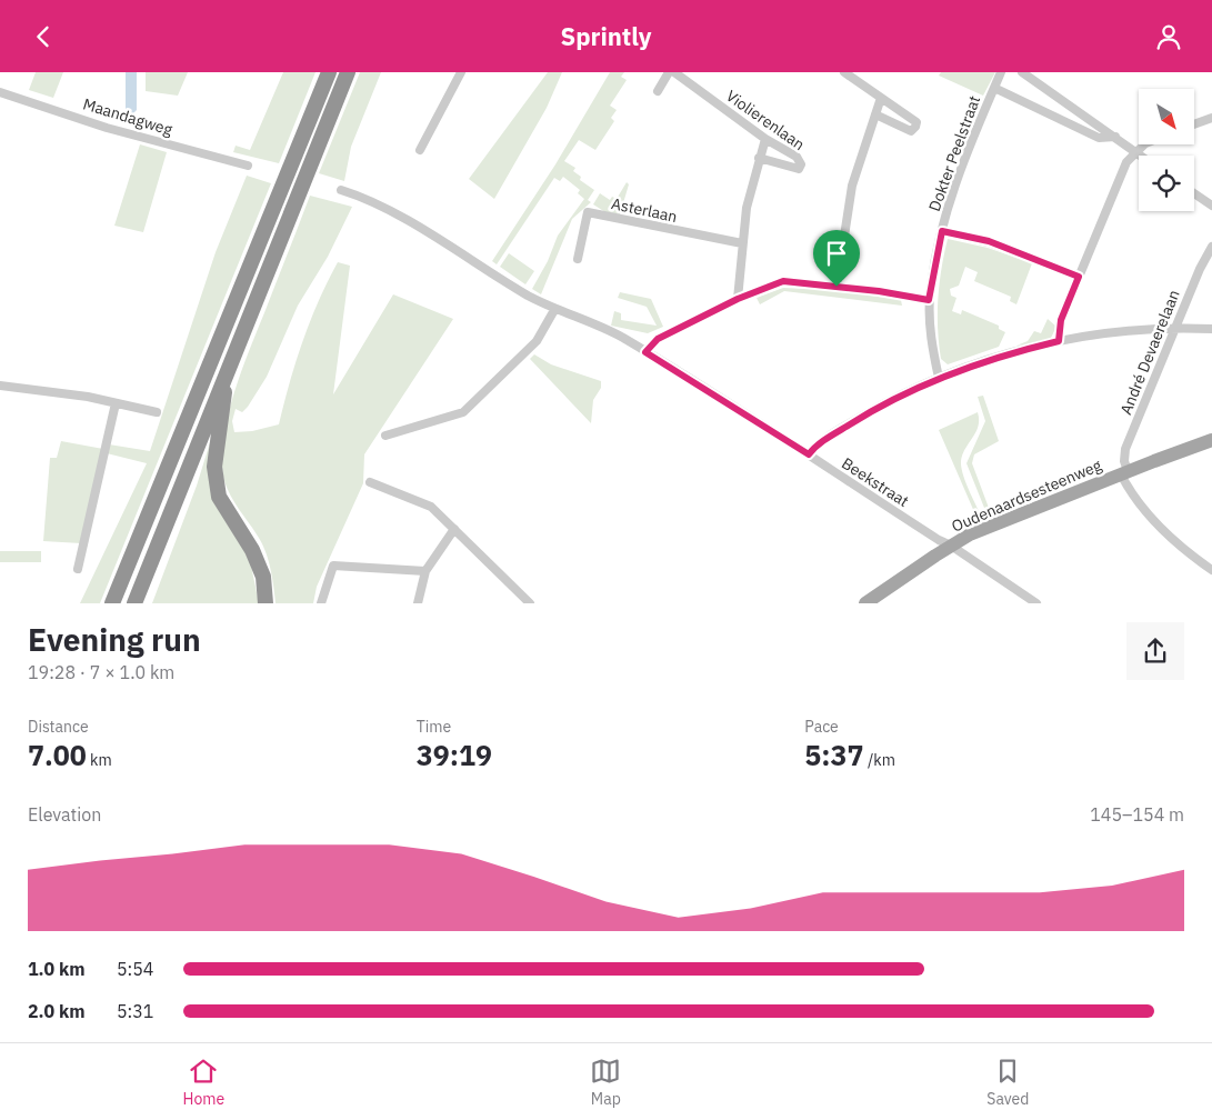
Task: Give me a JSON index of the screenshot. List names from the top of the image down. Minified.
{"streets":{"main road":["Oudenaardsesteenweg"],"street":["Maandagweg","Violierenlaan","Dokter Peelstraat","Asterlaan","André Devaerelaan","Beekstraat"]},"crossings":[["André Devaerelaan","Oudenaardsesteenweg"],["Beekstraat","Oudenaardsesteenweg"]],"north":"bottom right","page":{"header":"Sprintly","heading":["Evening run","19:28 · 7 × 1.0 km"],"stats":[["Distance","7.00 km"],["Time","39:19"],["Pace","5:37 /km"]],"chart":["Elevation","145–154 m"],"list":[{"name":"1.0 km","note":"5:54"},{"name":"2.0 km","note":"5:31"}],"tabs":["Home","Map","Saved"]}}
